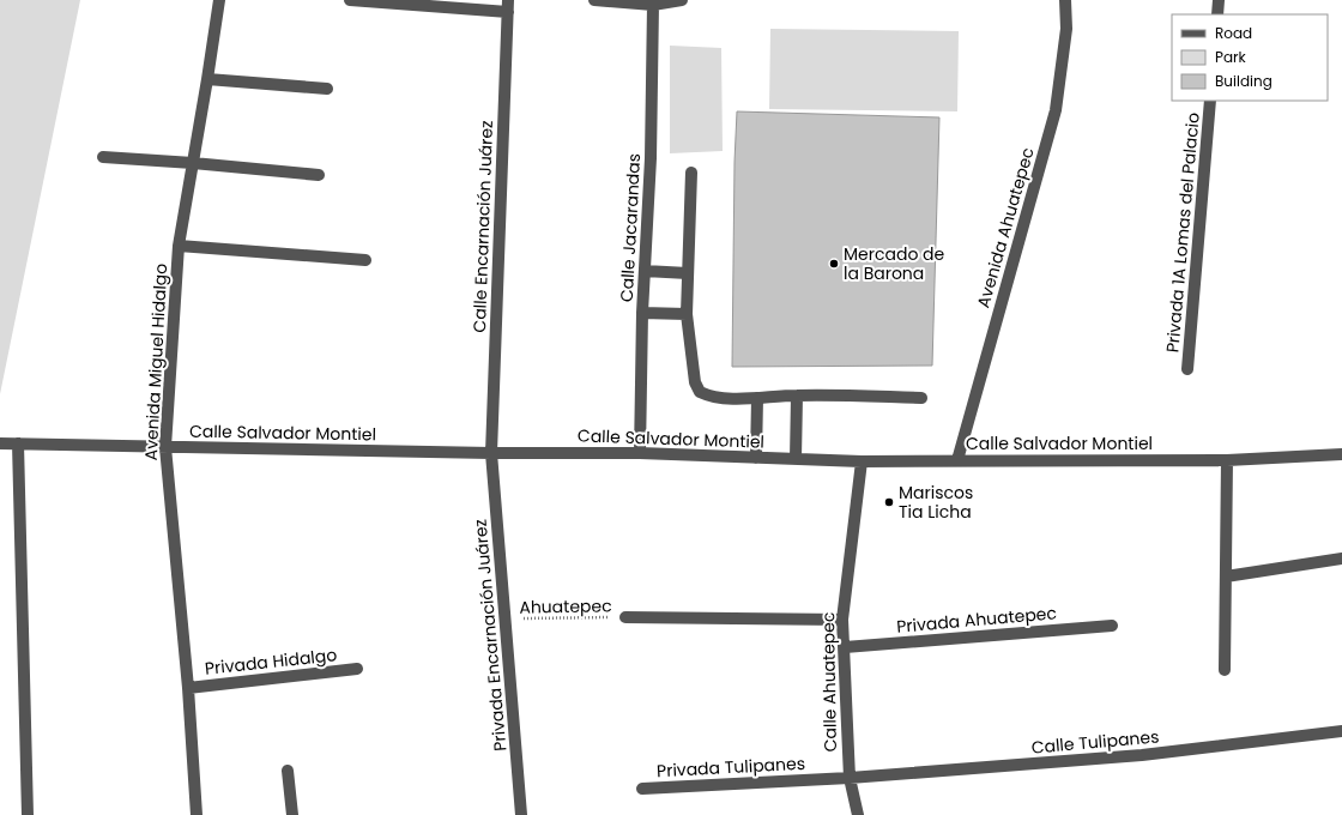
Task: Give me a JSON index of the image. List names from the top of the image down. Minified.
{"streets":{"street":["Calle Encarnación Juárez","Calle Jacarandas","Avenida Ahuatepec","Privada 1A Lomas del Palacio","Avenida Miguel Hidalgo","Calle Salvador Montiel","Privada Ahuatepec","Privada Encarnación Juárez","Privada Hidalgo","Calle Ahuatepec","Calle Tulipanes","Privada Tulipanes"],"path":["Ahuatepec"]},"crossings":[["Calle Encarnación Juárez","Calle Salvador Montiel"],["Calle Encarnación Juárez","Privada Encarnación Juárez"],["Calle Jacarandas","Calle Salvador Montiel"],["Avenida Ahuatepec","Calle Salvador Montiel"],["Avenida Miguel Hidalgo","Calle Salvador Montiel"],["Avenida Miguel Hidalgo","Privada Hidalgo"],["Calle Salvador Montiel","Privada Encarnación Juárez"],["Calle Salvador Montiel","Calle Ahuatepec"],["Ahuatepec","Privada Encarnación Juárez"],["Privada Ahuatepec","Calle Ahuatepec"],["Calle Ahuatepec","Calle Tulipanes"],["Calle Ahuatepec","Privada Tulipanes"],["Calle Tulipanes","Privada Tulipanes"]],"places":["Mercado de la Barona","Mariscos Tia Licha"],"legend":["Road","Park","Building"]}
